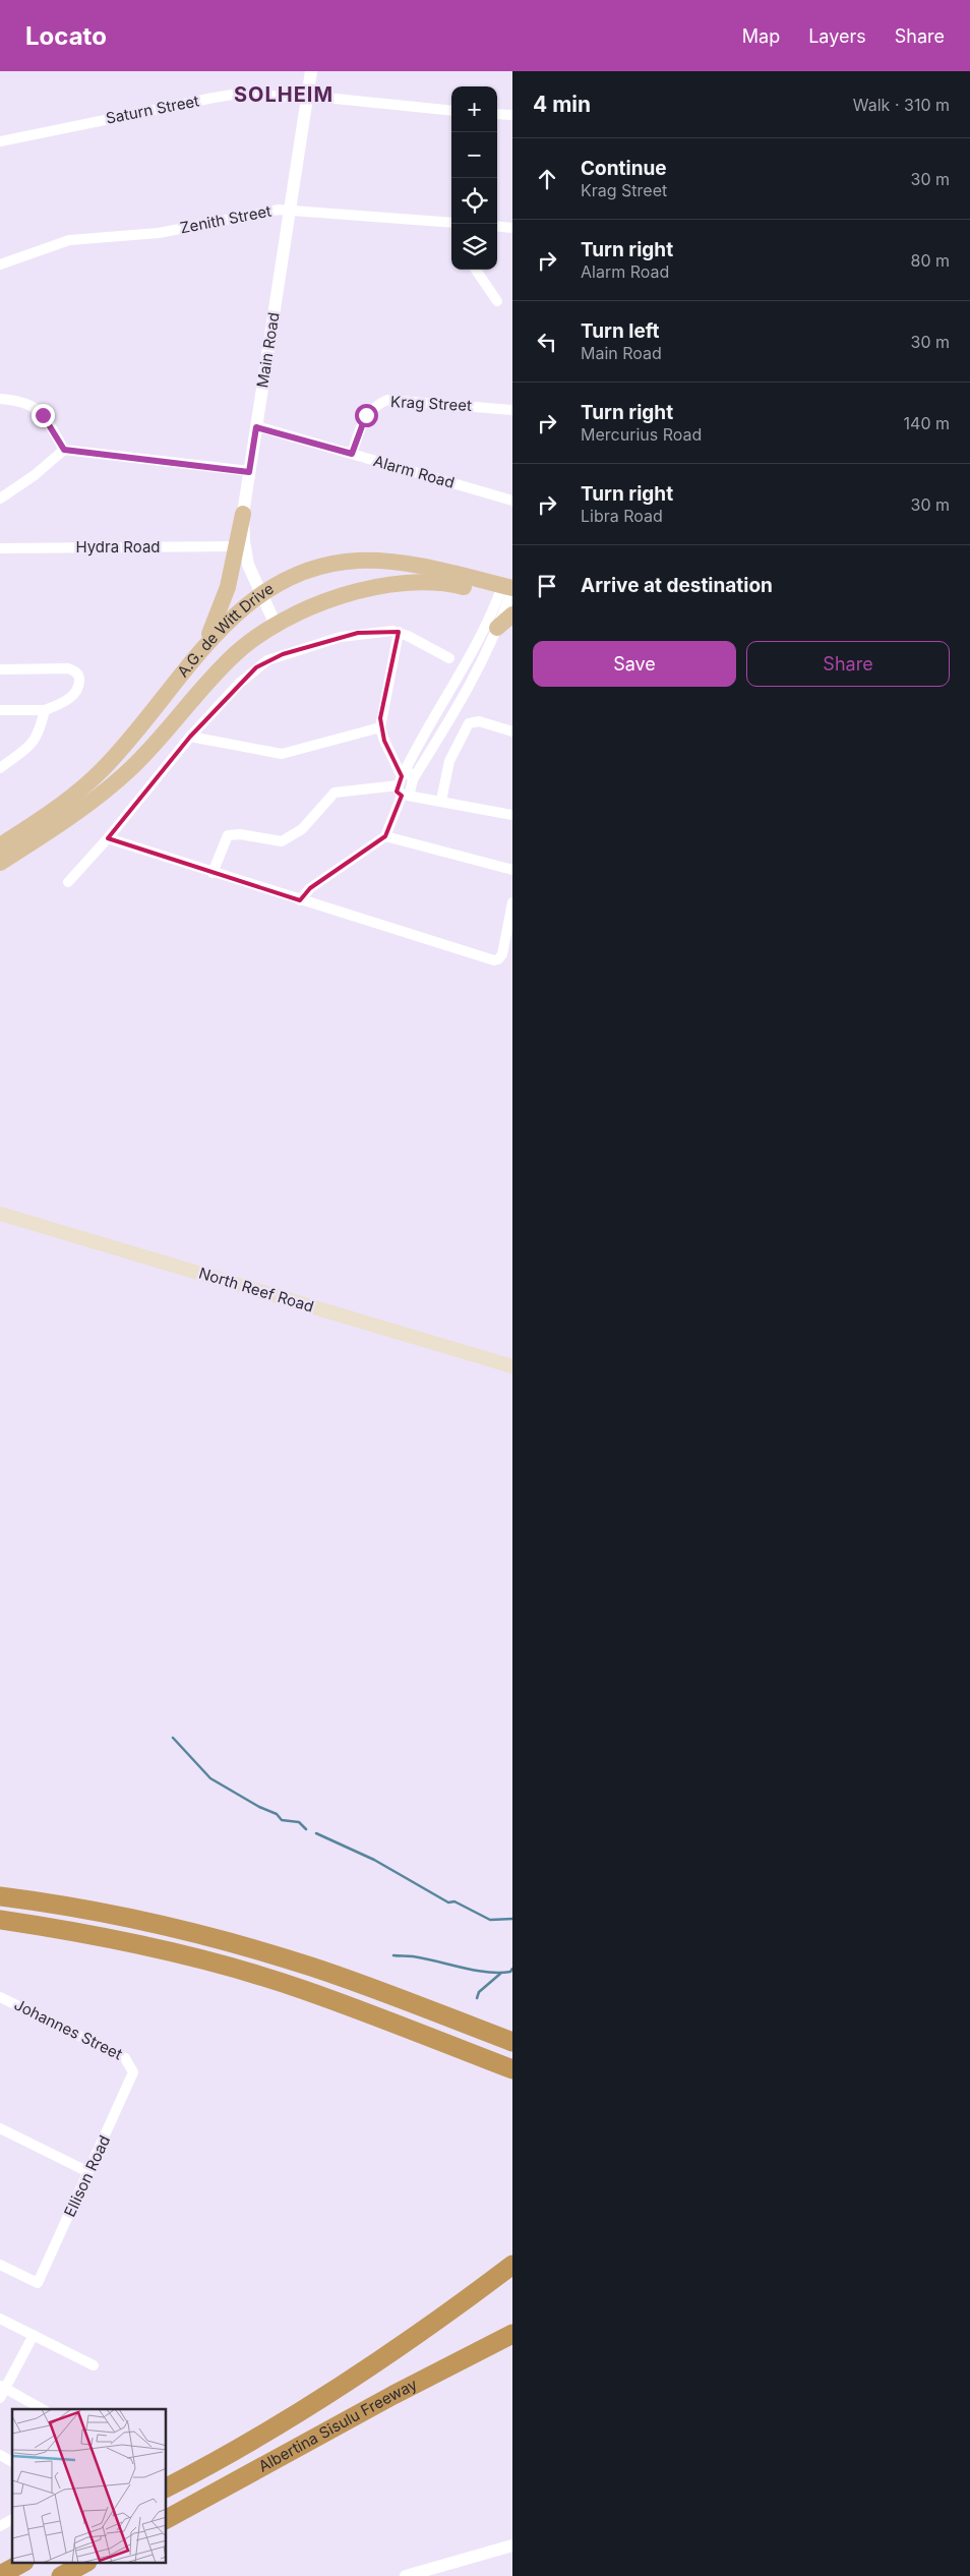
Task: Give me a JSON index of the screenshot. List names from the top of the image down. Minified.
{"streets":{"highway":["Albertina Sisulu Freeway"],"main road":["A.G. de Witt Drive","North Reef Road"],"street":["Saturn Street","Zenith Street","Main Road","Krag Street","Alarm Road","Hydra Road","Johannes Street","Ellison Road"]},"crossings":[["Saturn Street","Main Road"],["Zenith Street","Main Road"],["Main Road","Alarm Road"],["Main Road","A.G. de Witt Drive"],["Krag Street","Alarm Road"],["Johannes Street","Ellison Road"]],"districts":["SOLHEIM"],"page":{"header":"Locato","nav":["Map","Layers","Share"],"heading":["4 min","Walk · 310 m"],"map_buttons":["+","−"],"list":[["Continue","Krag Street","30 m"],["Turn right","Alarm Road","80 m"],["Turn left","Main Road","30 m"],["Turn right","Mercurius Road","140 m"],["Turn right","Libra Road","30 m"],"Arrive at destination"],"buttons":["Save","Share"]}}
